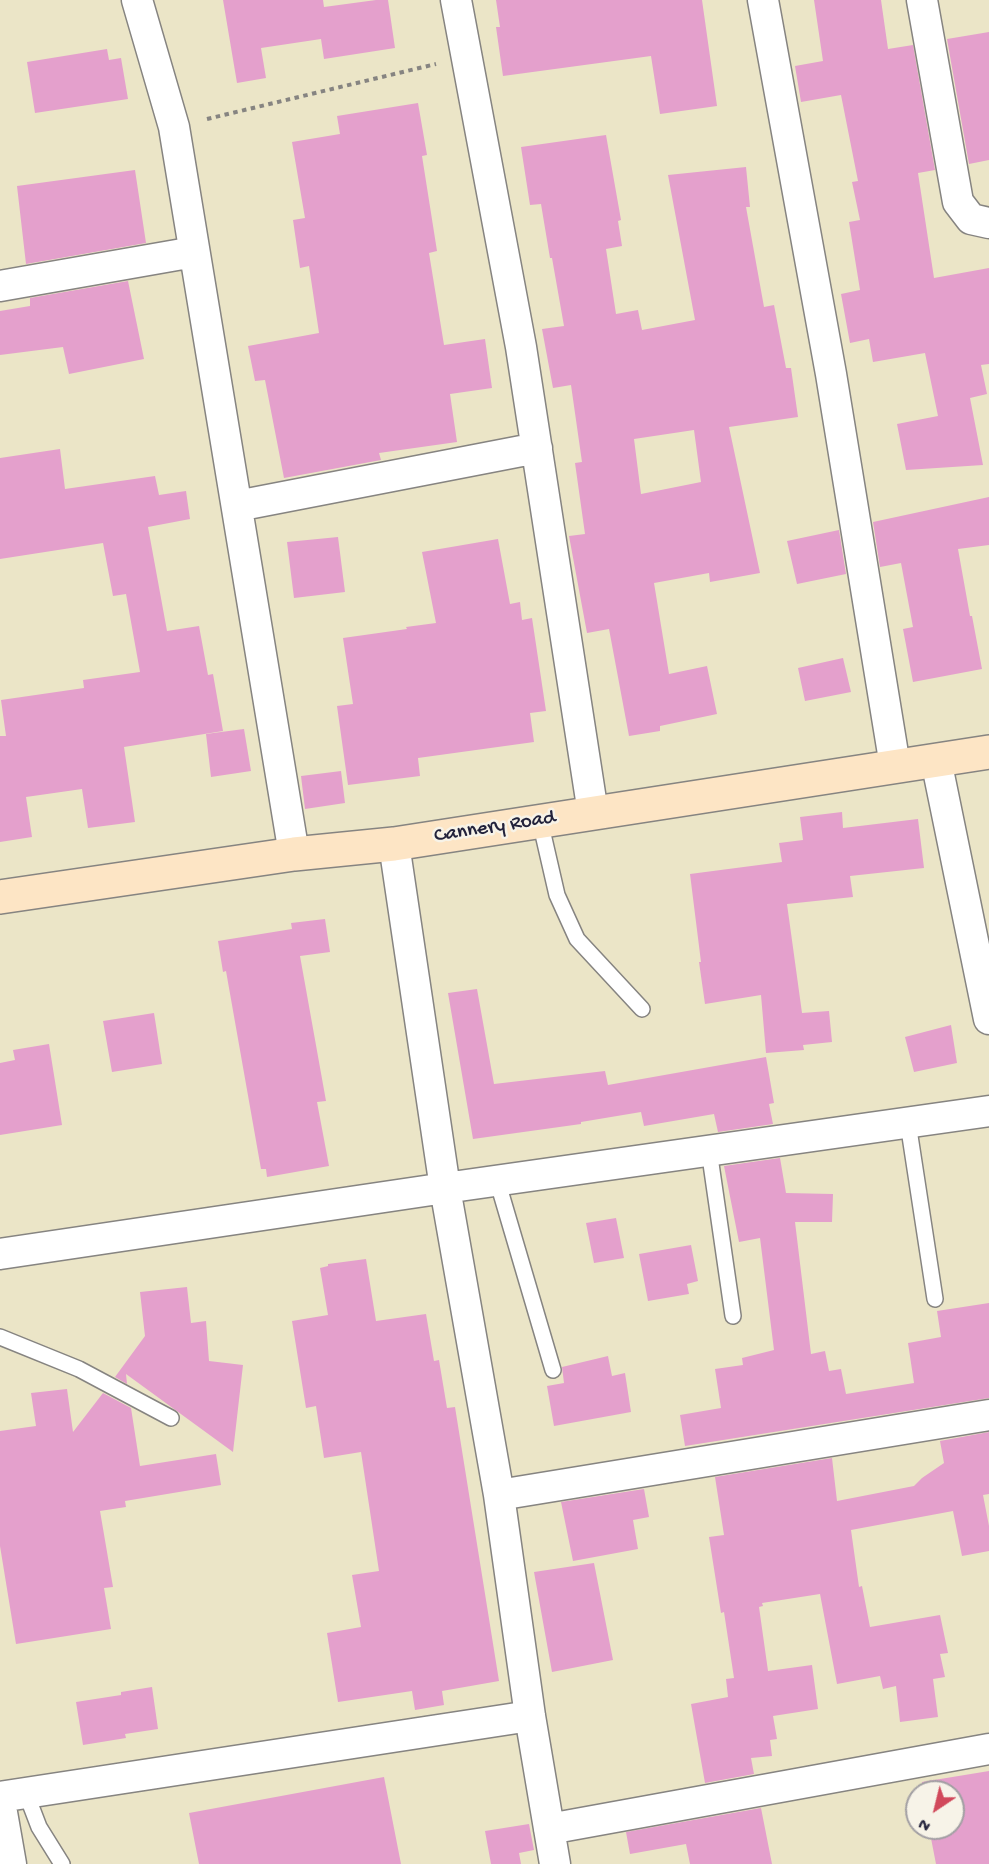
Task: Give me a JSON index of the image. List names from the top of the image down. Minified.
{"streets":{"main road":["Cannery Road"]},"north":"bottom left"}
